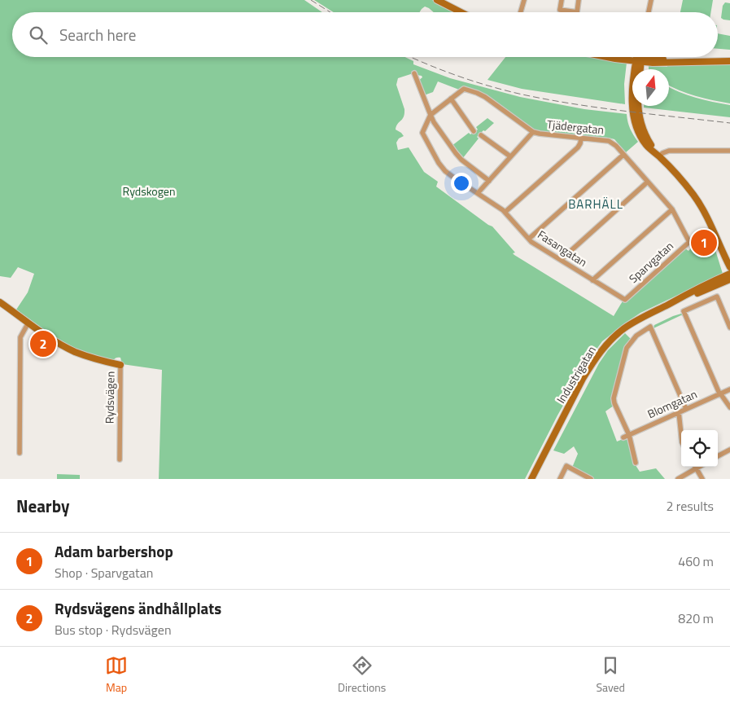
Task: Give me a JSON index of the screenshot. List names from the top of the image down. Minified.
{"streets":{"street":["Tjädergatan","Fasangatan","Sparvgatan","Industrigatan","Rydsvägen","Blomgatan"]},"crossings":[["Tjädergatan","Fasangatan"],["Tjädergatan","Sparvgatan"],["Fasangatan","Sparvgatan"]],"districts":["BARHÄLL"],"parks":["Rydskogen"],"north":"top","page":{"search":"Search here","pins":["1","2"],"heading":["Nearby","2 results"],"list":[{"mark":"1","name":"Adam barbershop","note":"Shop · Sparvgatan","value":"460 m"},{"mark":"2","name":"Rydsvägens ändhållplats","note":"Bus stop · Rydsvägen","value":"820 m"}],"nav":["Map","Directions","Saved"]}}
